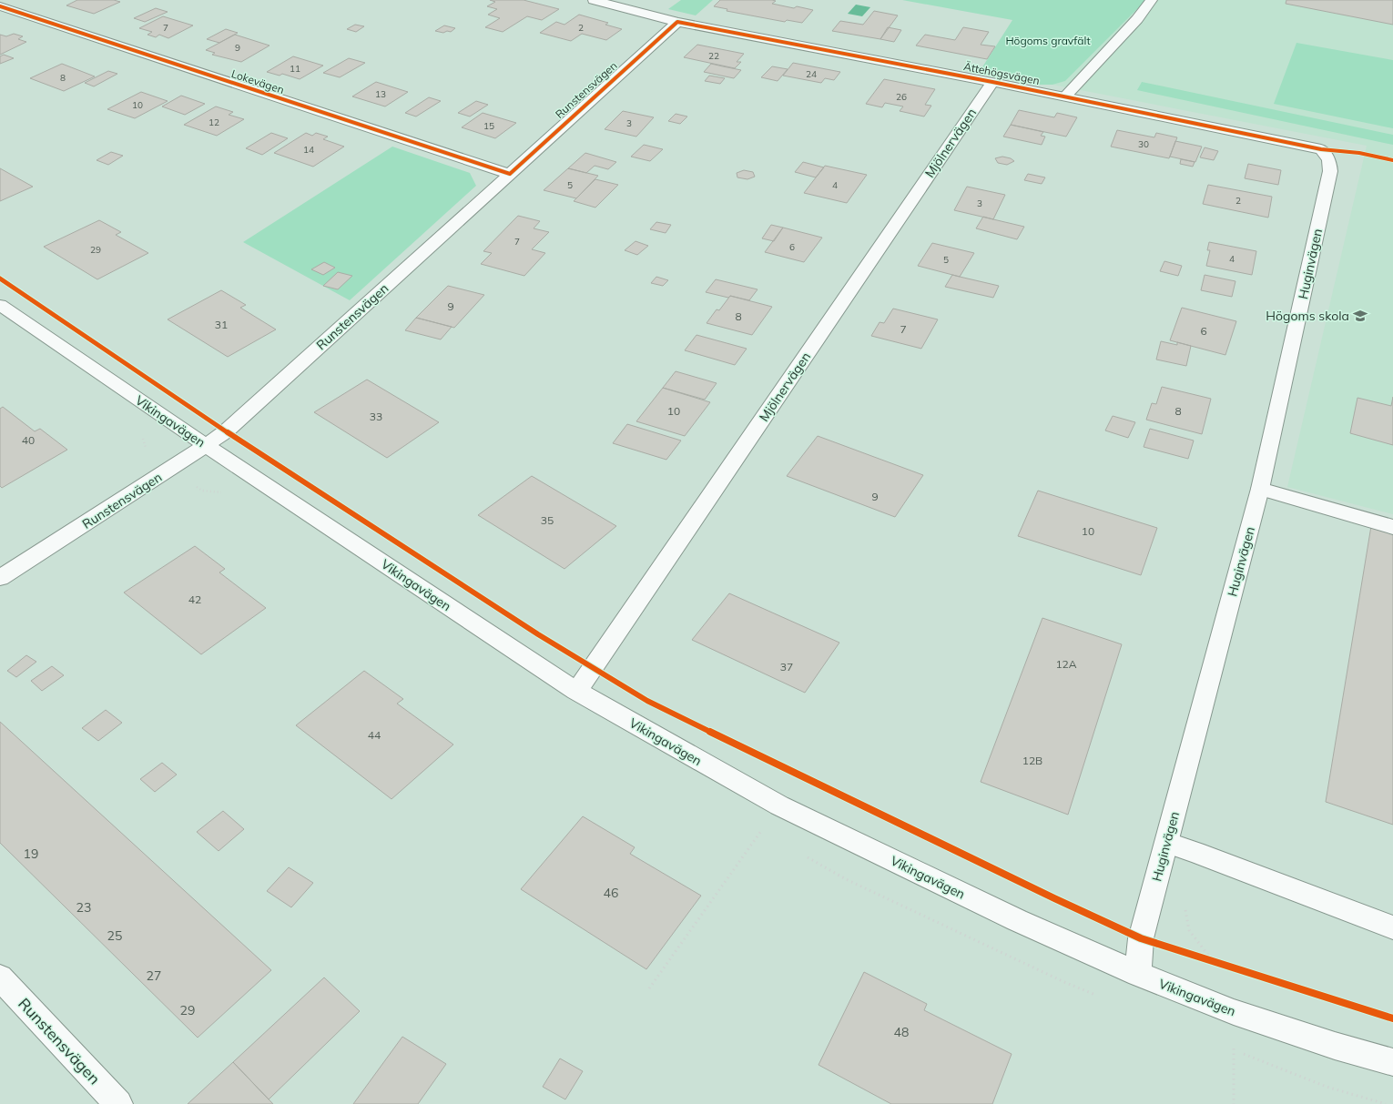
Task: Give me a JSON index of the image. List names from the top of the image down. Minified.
{"streets":{"street":["Ättehögsvägen","Lokevägen","Runstensvägen","Mjölnervägen","Huginvägen","Vikingavägen"]},"crossings":[["Ättehögsvägen","Runstensvägen"],["Ättehögsvägen","Mjölnervägen"],["Ättehögsvägen","Huginvägen"],["Lokevägen","Runstensvägen"],["Runstensvägen","Vikingavägen"],["Mjölnervägen","Vikingavägen"],["Huginvägen","Vikingavägen"]],"parks":["Högoms gravfält"],"places":{"school or university":["Högoms skola"]},"house_numbers":["7","2","9","22","11","24","8","13","26","10","12","3","15","30","14","5","4","2","3","7","6","29","4","5","9","8","31","7","6","10","8","33","40","9","35","10","42","12A","37","44","12B","19","46","23","25","27","29","48"]}
